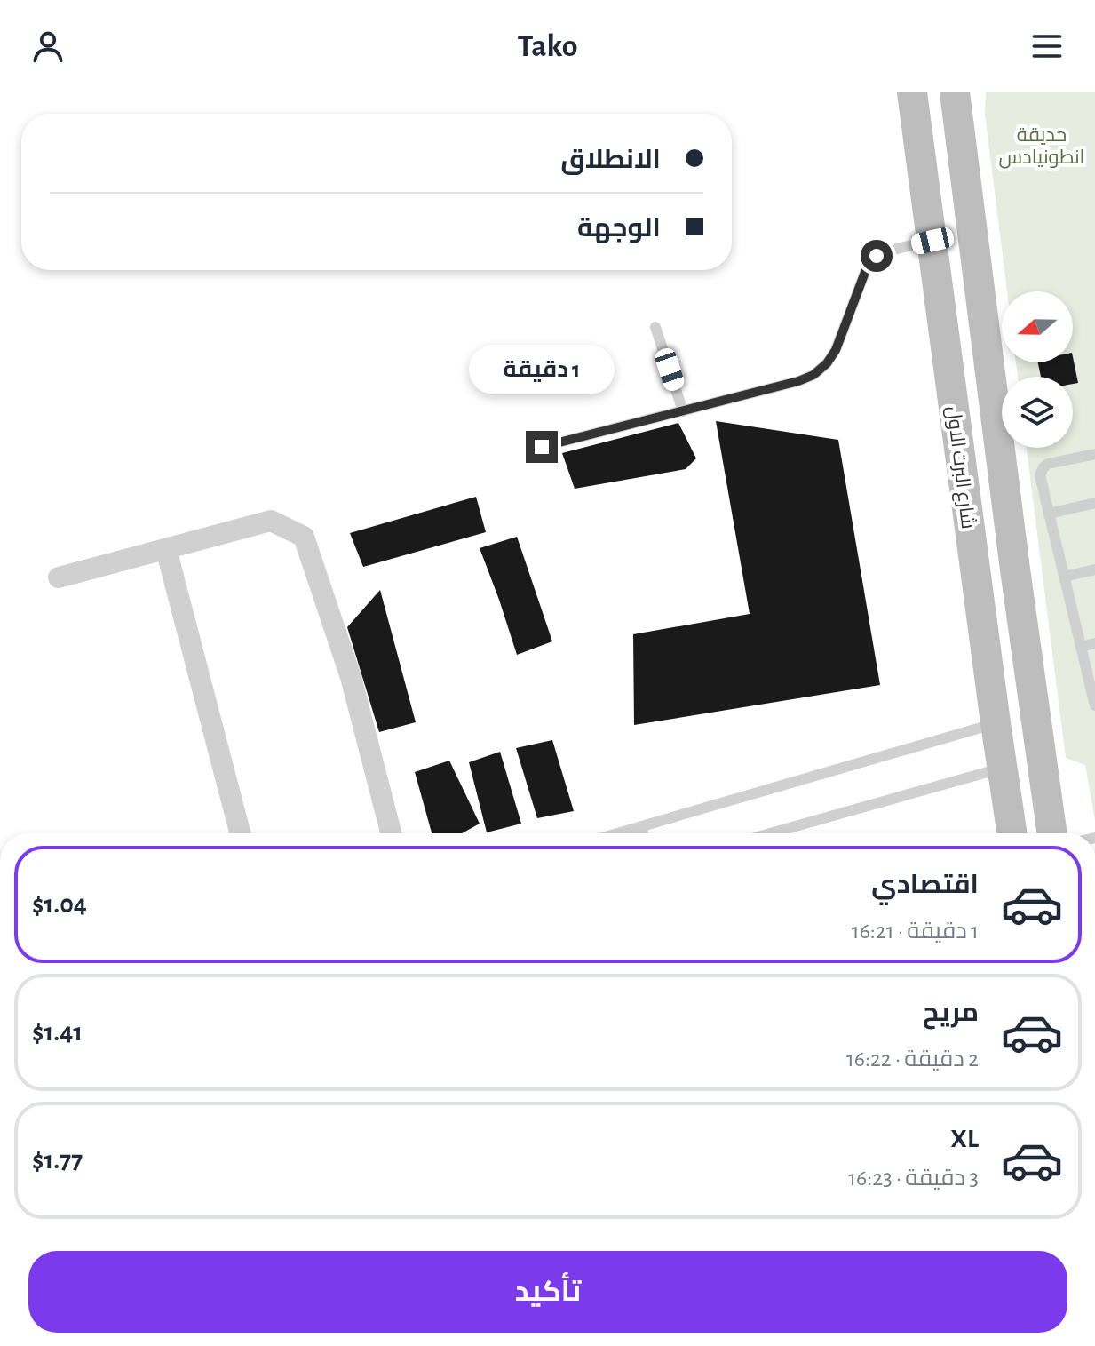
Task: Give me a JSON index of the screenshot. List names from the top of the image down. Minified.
{"streets":{"main road":["شارع البرت الاول"]},"parks":["حديقة انطونيادس"],"north":"left","page":{"header":"Tako","banner":["الانطلاق","الوجهة"],"bubble":"1 دقيقة","list":[{"name":"اقتصادي","note":"1 دقيقة · 16:21","value":"$1.04"},{"name":"مريح","note":"2 دقيقة · 16:22","value":"$1.41"},{"name":"XL","note":"3 دقيقة · 16:23","value":"$1.77"}],"buttons":"تأكيد"}}
